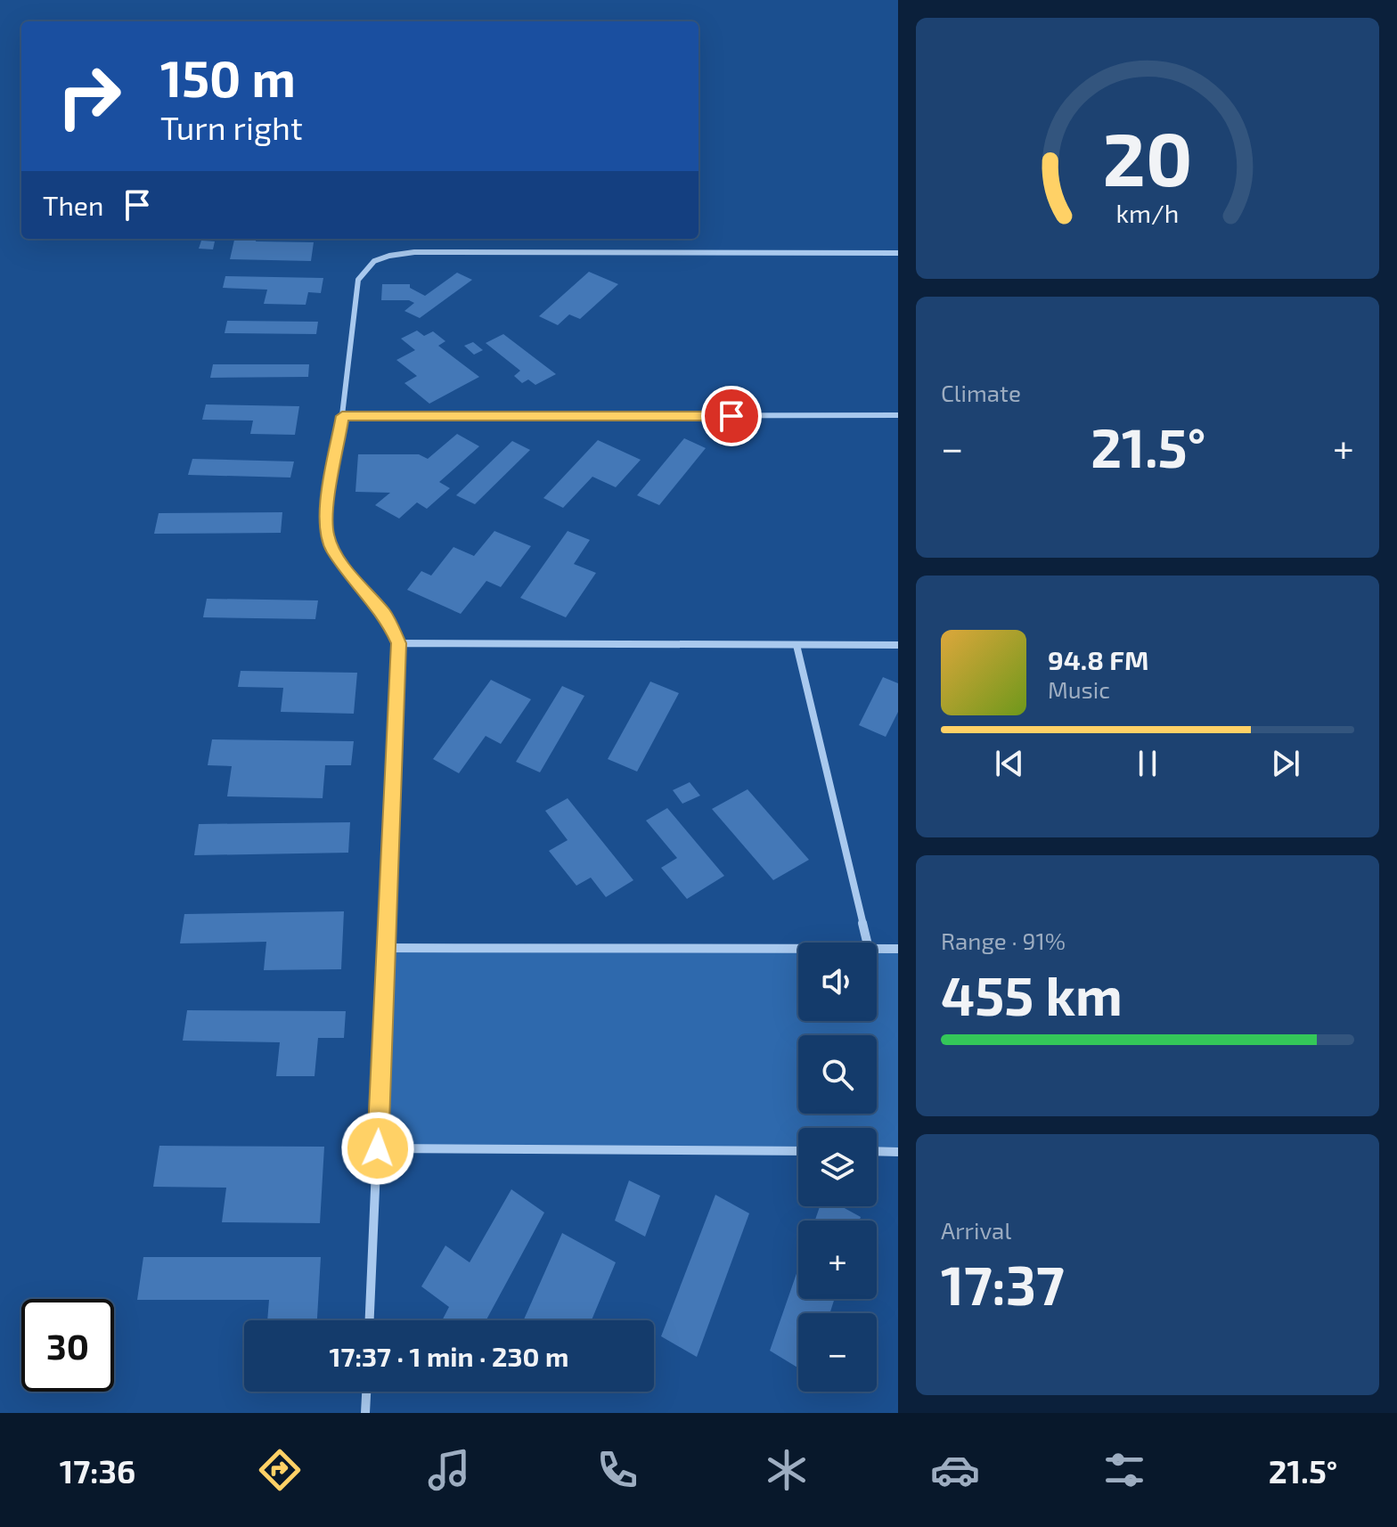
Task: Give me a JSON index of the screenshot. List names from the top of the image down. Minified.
{"page":{"turn":["150 m","Turn right"],"then":"Then","tile":["Climate",["Range · 91%","455 km"],["Arrival","17:37"]],"heat":["−","21.5°","+"],"song":["94.8 FM","Music"],"map_buttons":["+","−"],"limit":"30","trip":"17:37 · 1 min · 230 m","tabs":["17:36","21.5°"],"gauge":["20","km/h"]}}
